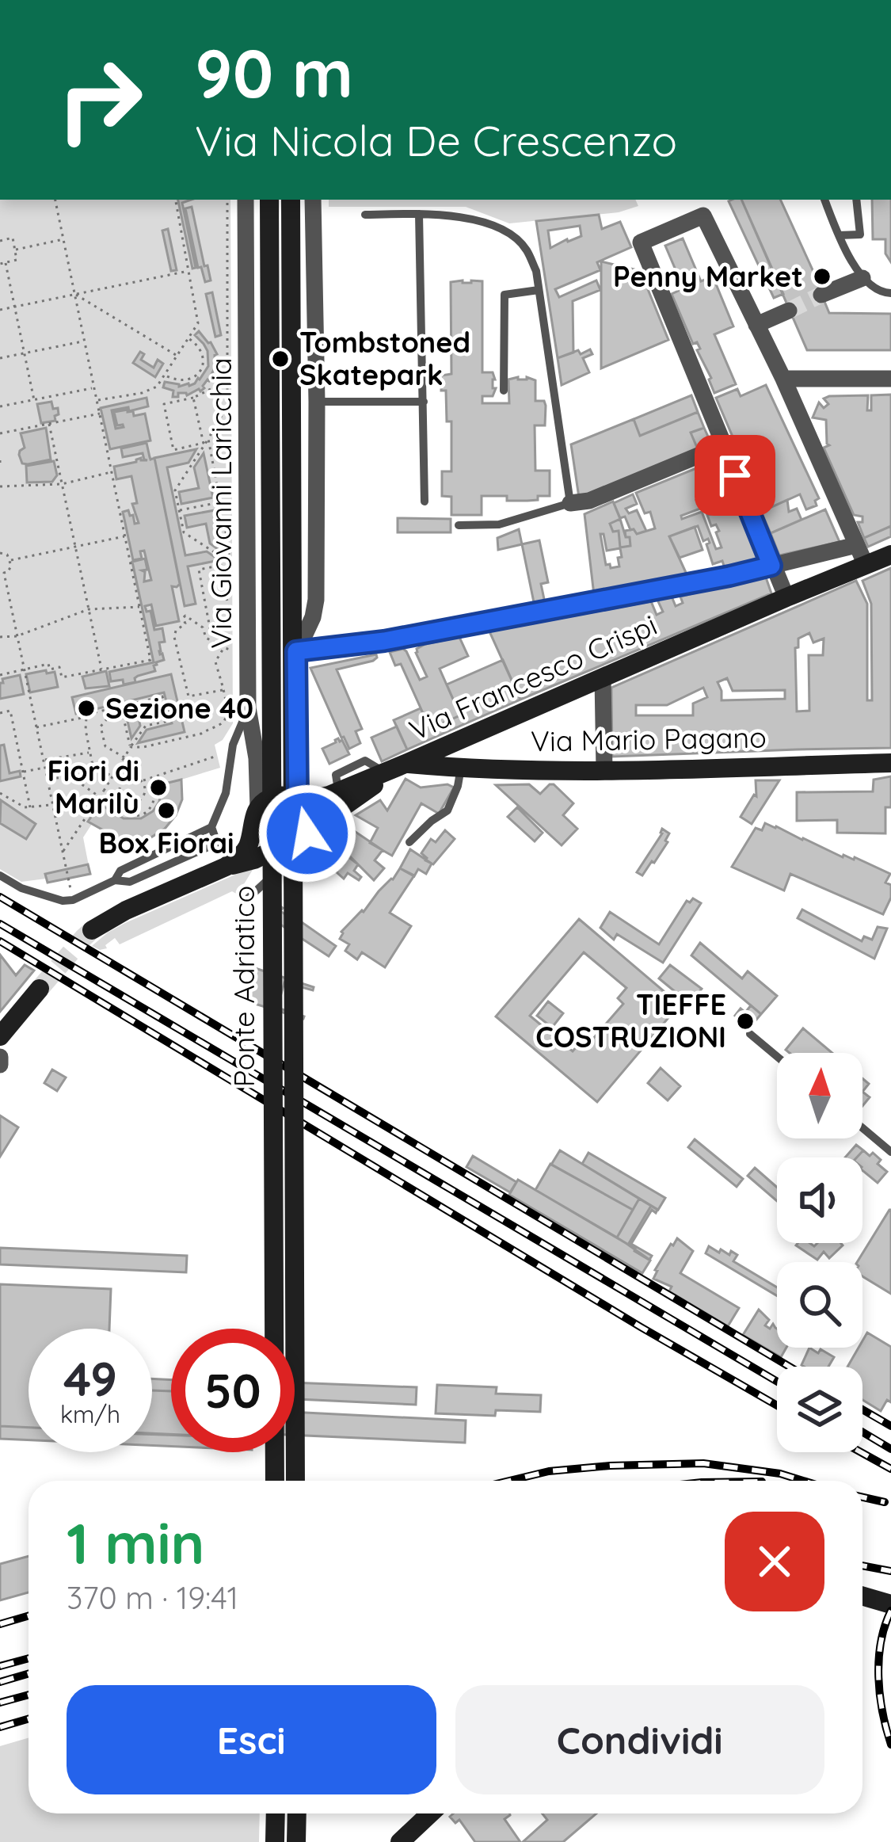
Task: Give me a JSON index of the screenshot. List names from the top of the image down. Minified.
{"streets":{"main road":["Via Francesco Crispi","Via Mario Pagano","Ponte Adriatico"],"street":["Via Giovanni Laricchia"]},"crossings":[["Via Giovanni Laricchia","Via Francesco Crispi"],["Via Francesco Crispi","Via Mario Pagano"]],"places":["Penny Market","Tombstoned Skatepark","Sezione 40","Fiori di Marilù","Box Fiorai","TIEFFE COSTRUZIONI"],"north":"top","page":{"turn":["90 m","Via Nicola De Crescenzo"],"speed":"49 km/h","limit":"50","heading":["1 min","370 m · 19:41"],"buttons":["Esci","Condividi"]}}
